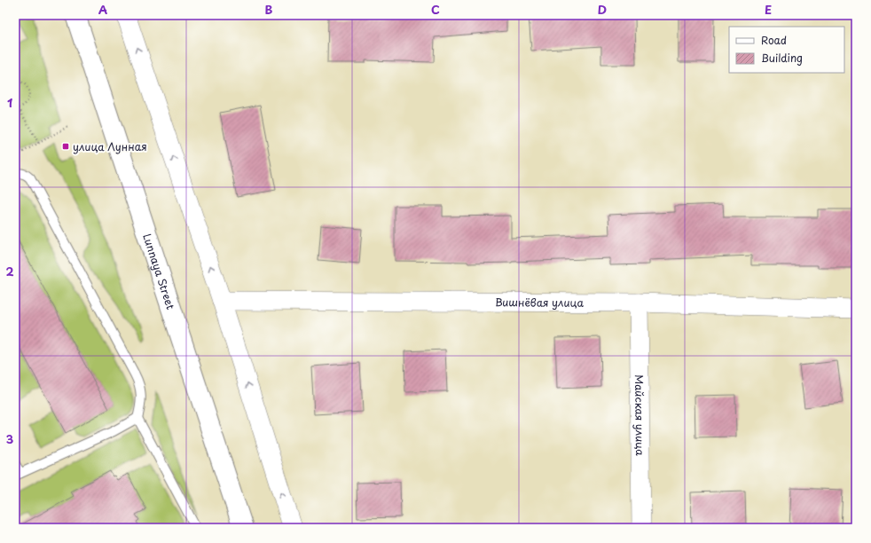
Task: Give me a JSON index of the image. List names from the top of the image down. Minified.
{"streets":{"street":["Lunnaya Street","Вишнёвая улица","Майская улица"]},"crossings":[["Вишнёвая улица","Майская улица"]],"places":{"transit":["улица Лунная"]},"legend":["Road","Building"],"grid":{"columns":["A","B","C","D","E"],"rows":["1","2","3"]}}
